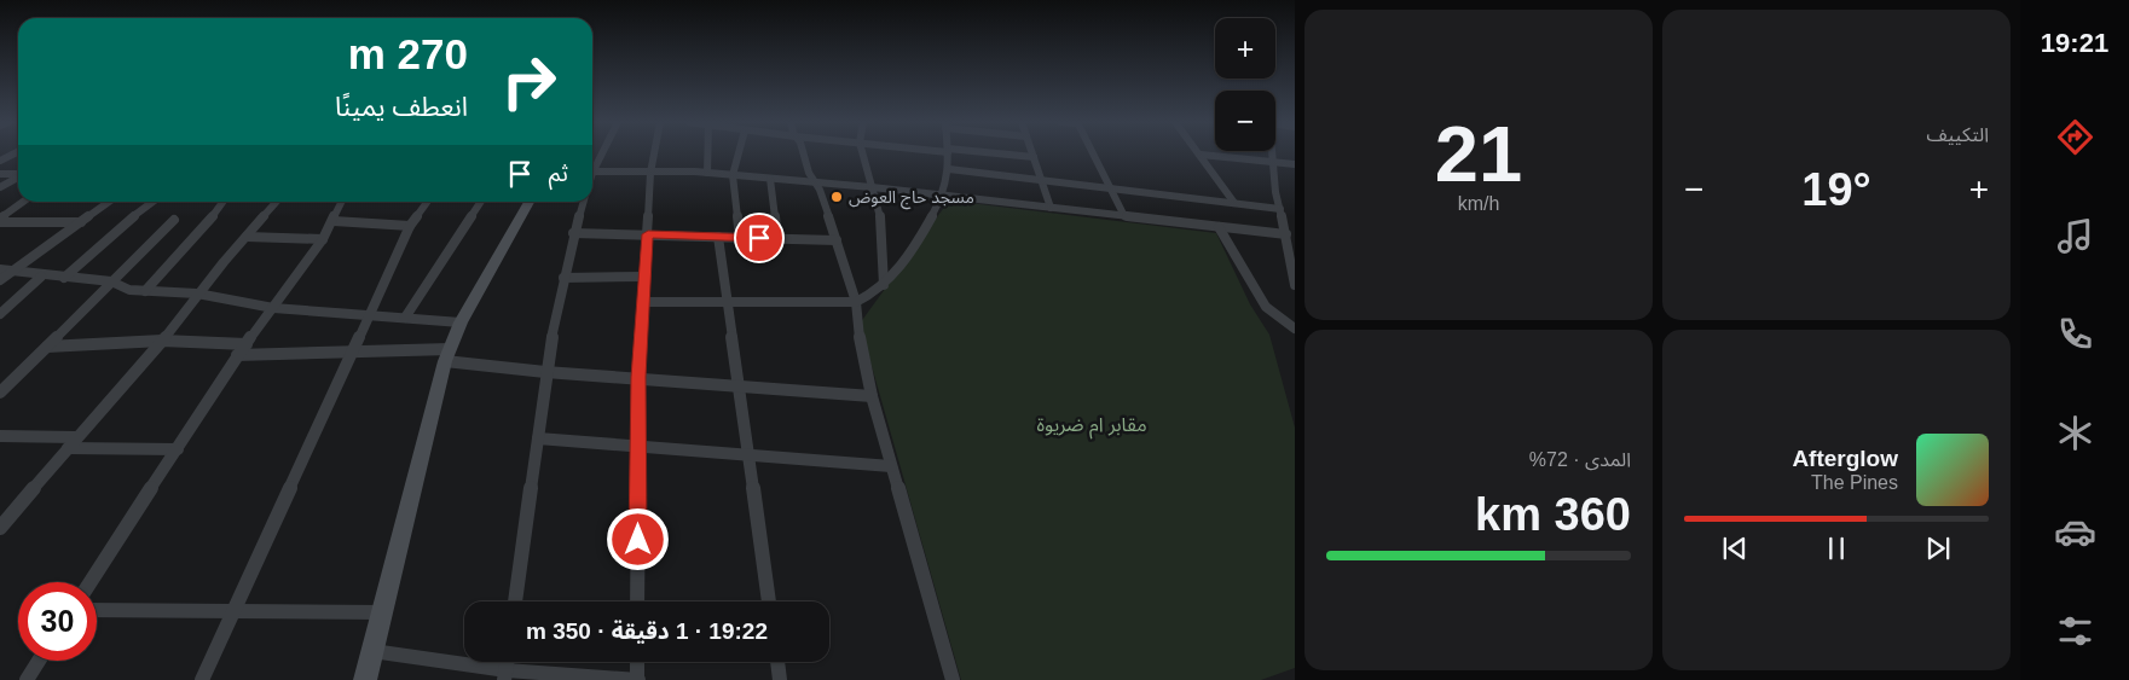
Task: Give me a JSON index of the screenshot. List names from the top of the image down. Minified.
{"parks":["مقابر ام ضريوة"],"places":["مسجد حاج العوض"],"page":{"tabs":"19:21","tile":["التكييف",["21","km/h"],["المدى · 72%","360 km"]],"map_buttons":["+","−"],"turn":["270 m","انعطف يمينًا"],"then":"ثم","heat":["−","19°","+"],"song":["Afterglow","The Pines"],"limit":"30","trip":"19:22 · 1 دقيقة · 350 m"}}
